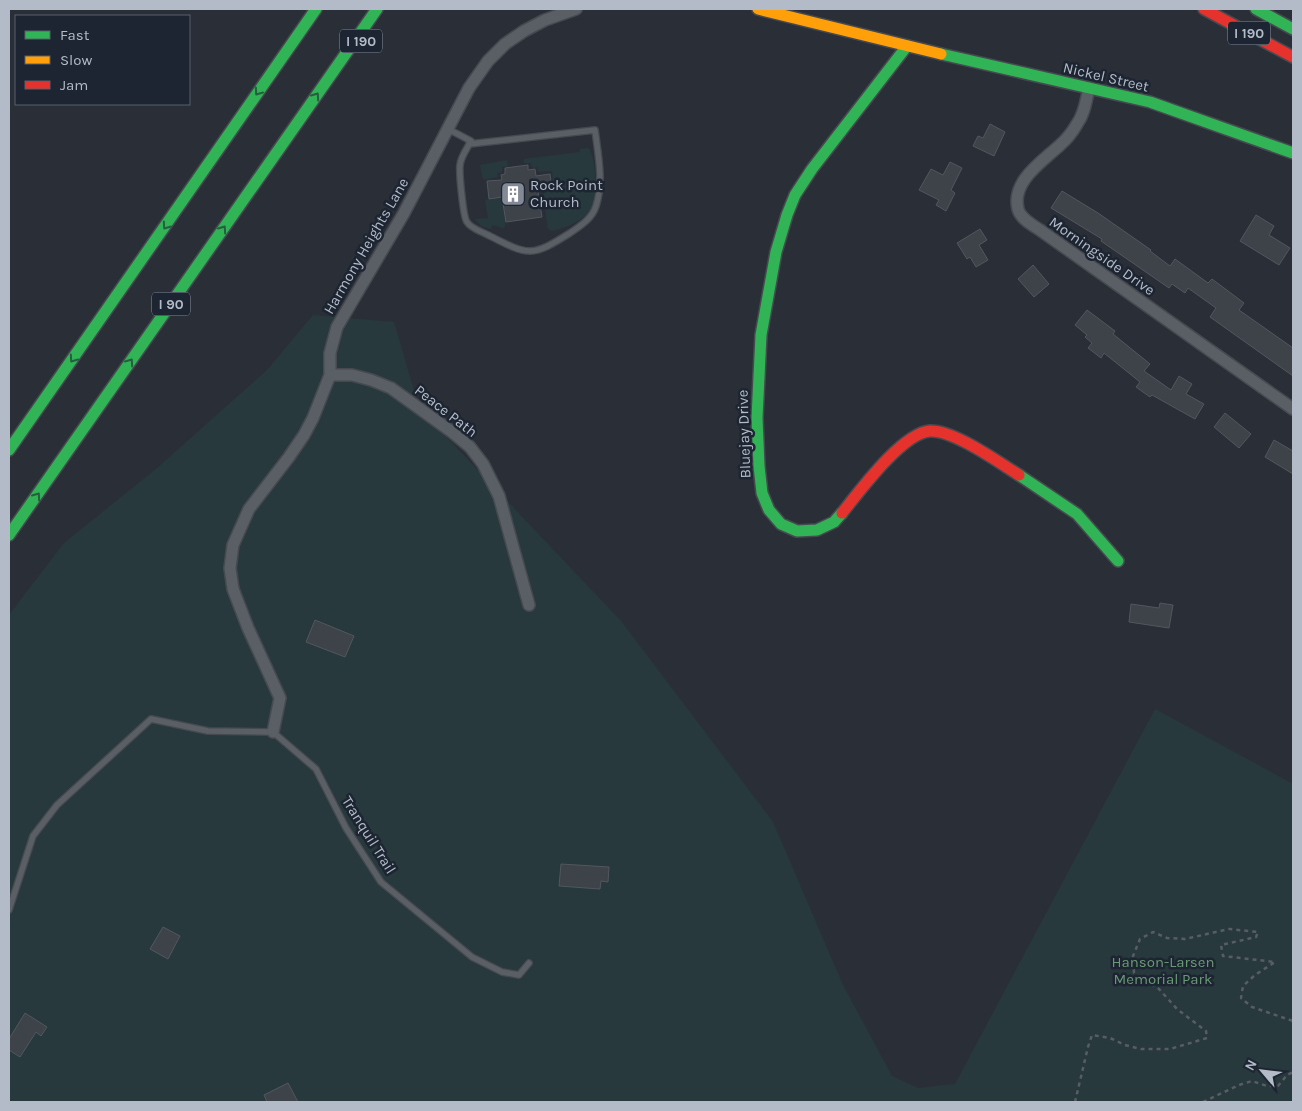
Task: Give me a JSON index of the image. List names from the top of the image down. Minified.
{"streets":{"main road":["I 190","Nickel Street","I 90","Bluejay Drive"],"street":["Harmony Heights Lane","Morningside Drive","Peace Path"],"lane":["Tranquil Trail"]},"crossings":[["I 190","I 90"],["Nickel Street","Morningside Drive"],["Nickel Street","Bluejay Drive"],["Harmony Heights Lane","Peace Path"],["Harmony Heights Lane","Tranquil Trail"]],"parks":["Hanson-Larsen Memorial Park"],"places":{"building":["Rock Point Church"]},"legend":["Fast","Slow","Jam"],"north":"top left"}
